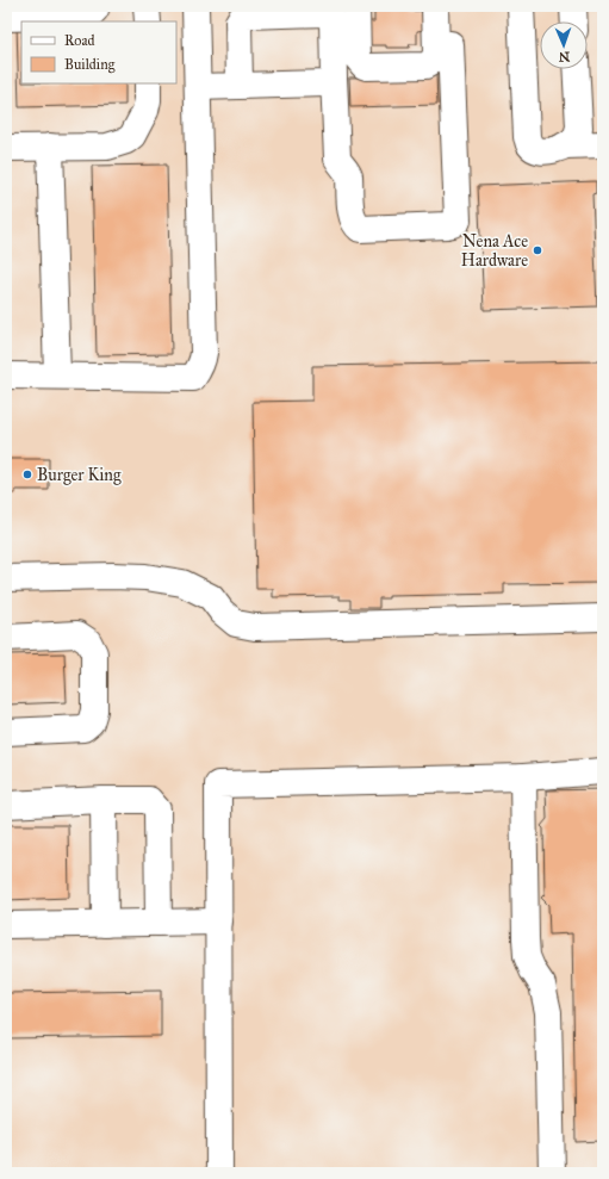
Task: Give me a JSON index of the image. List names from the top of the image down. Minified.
{"places":["Nena Ace Hardware","Burger King"],"legend":["Road","Building"],"north":"bottom"}
